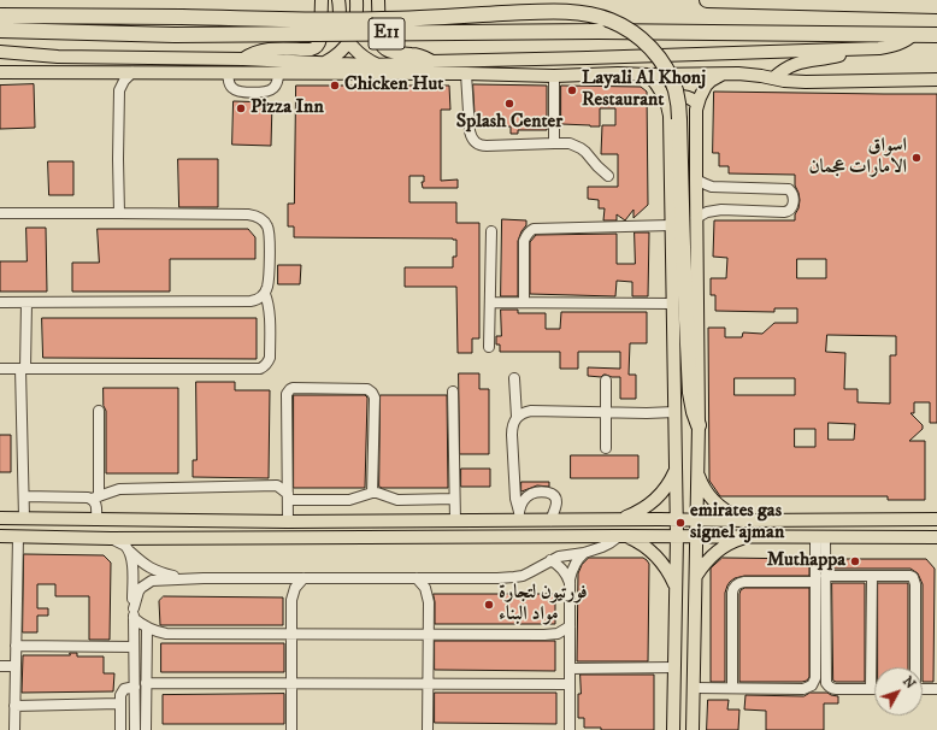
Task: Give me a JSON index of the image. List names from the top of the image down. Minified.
{"streets":{"highway":["E11"]},"places":["Chicken Hut","Layali Al Khonj Restaurant","Splash Center","Pizza Inn","اسواق الامارات عجمان","emirates gas signel ajman","Muthappa","فورتيون لتجارة مواد البناء"],"north":"top right"}
